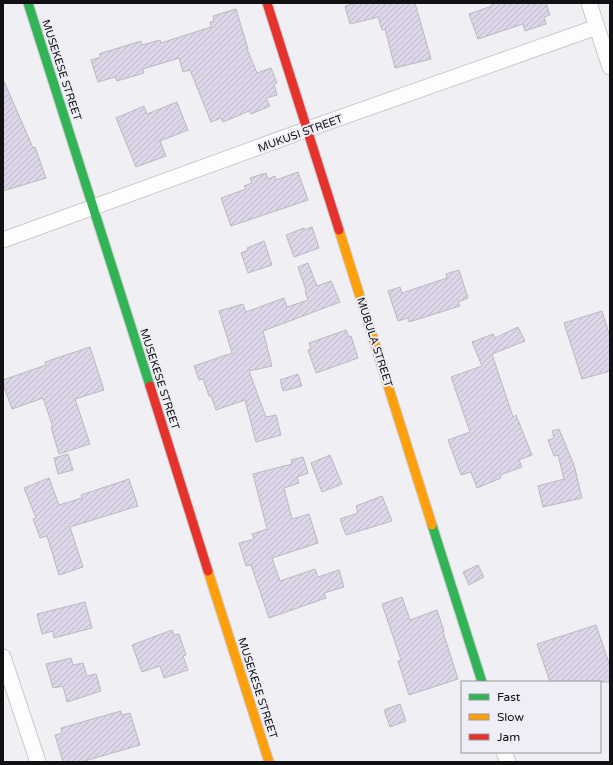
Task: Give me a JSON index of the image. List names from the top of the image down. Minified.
{"streets":{"street":["MUSEKESE STREET","MUKUSI STREET","MUBULA STREET"]},"crossings":[["MUSEKESE STREET","MUKUSI STREET"],["MUKUSI STREET","MUBULA STREET"]],"legend":["Fast","Slow","Jam"]}
